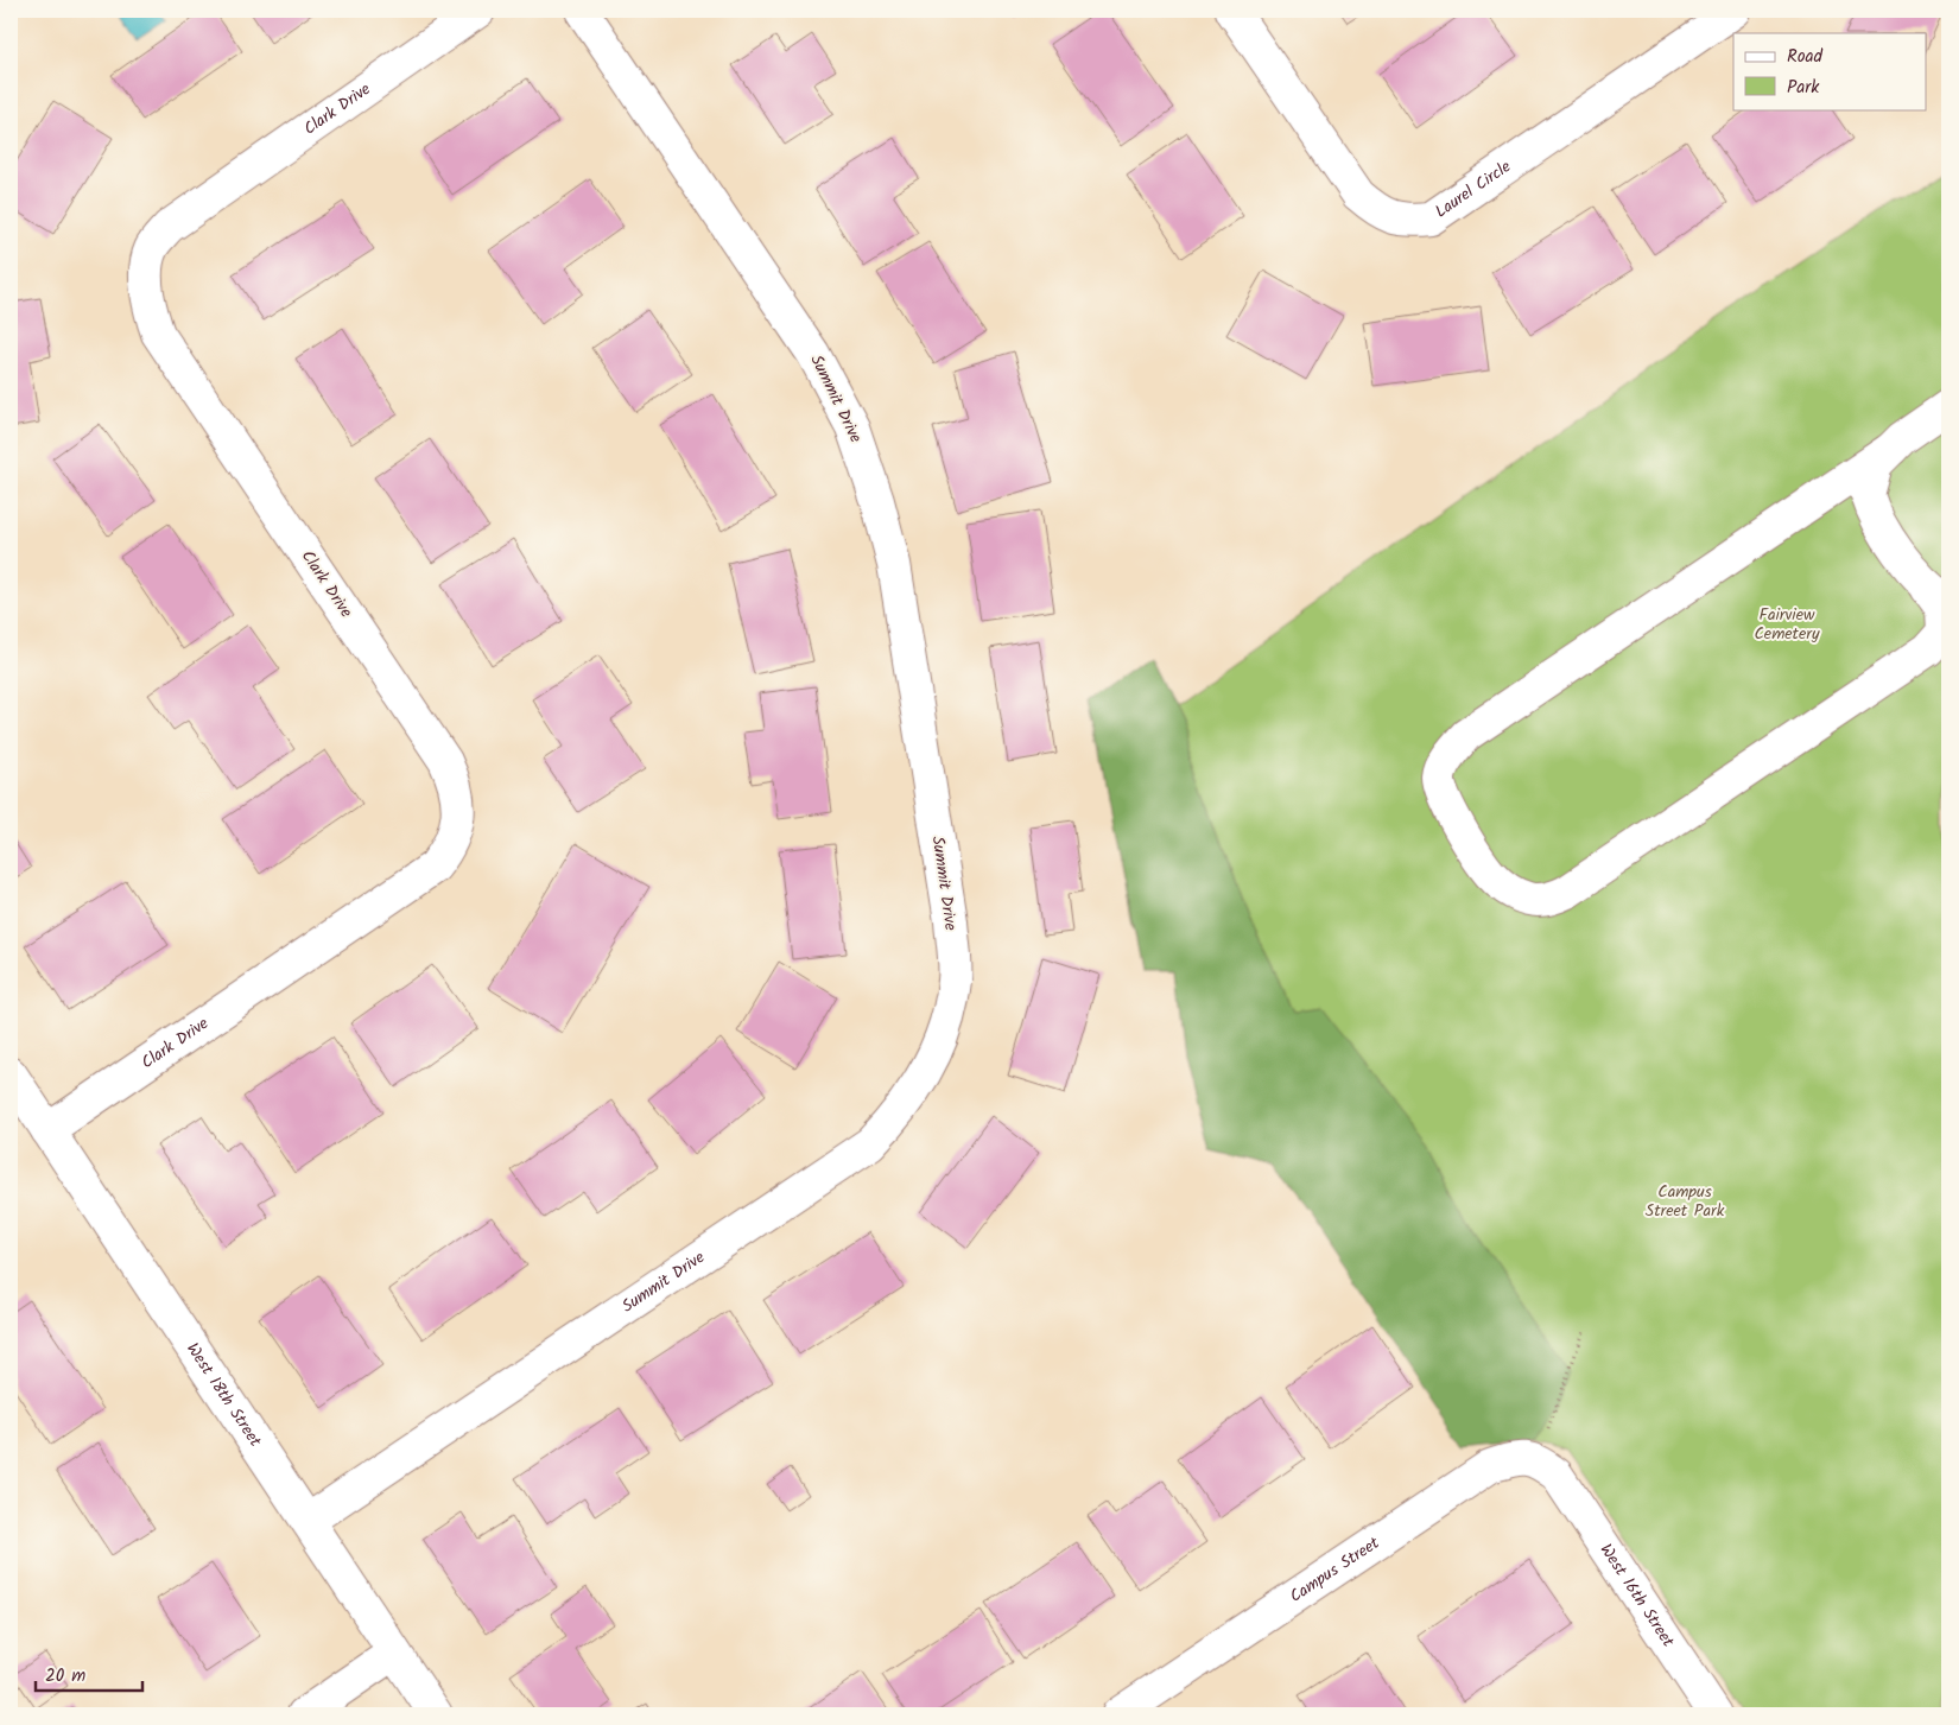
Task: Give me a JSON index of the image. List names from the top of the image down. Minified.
{"streets":{"street":["Clark Drive","Laurel Circle","Summit Drive","West 18th Street","Campus Street","West 16th Street"]},"crossings":[["Clark Drive","West 18th Street"],["Summit Drive","West 18th Street"],["Campus Street","West 16th Street"]],"parks":["Fairview Cemetery","Campus Street Park"],"legend":["Road","Park"],"scale_bar":"20 m"}
